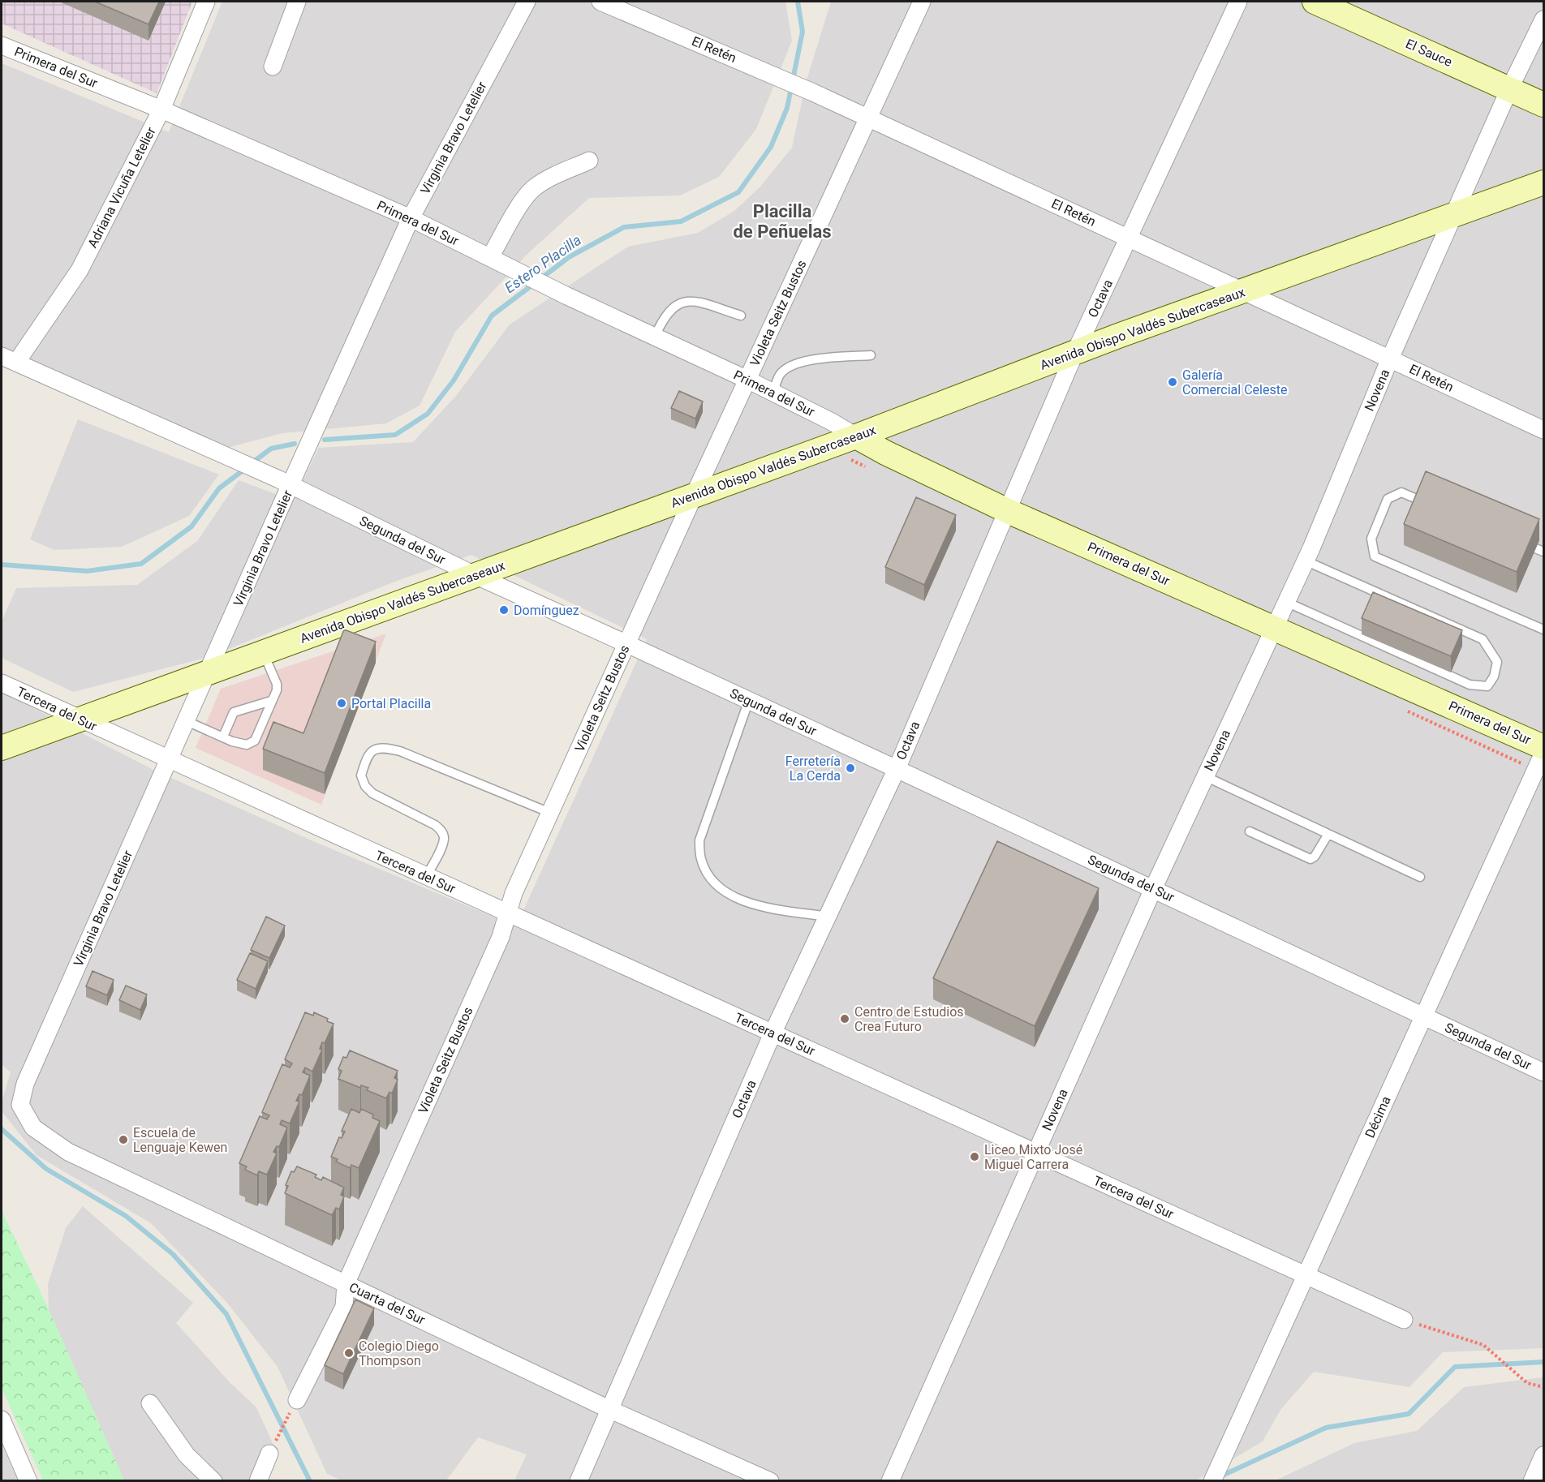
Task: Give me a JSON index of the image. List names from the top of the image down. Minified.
{"streets":{"main road":["El Sauce","Primera del Sur","Avenida Obispo Valdés Subercaseaux"],"street":["El Retén","Virginia Bravo Letelier","Adriana Vicuña Letelier","Octava","Violeta Seitz Bustos","Novena","Segunda del Sur","Tercera del Sur","Décima","Cuarta del Sur"]},"crossings":[["El Retén","Octava"],["El Retén","Violeta Seitz Bustos"],["El Retén","Avenida Obispo Valdés Subercaseaux"],["El Retén","Novena"],["El Sauce","Novena"],["Primera del Sur","Virginia Bravo Letelier"],["Primera del Sur","Adriana Vicuña Letelier"],["Primera del Sur","Octava"],["Primera del Sur","Violeta Seitz Bustos"],["Primera del Sur","Avenida Obispo Valdés Subercaseaux"],["Primera del Sur","Novena"],["Virginia Bravo Letelier","Avenida Obispo Valdés Subercaseaux"],["Virginia Bravo Letelier","Segunda del Sur"],["Virginia Bravo Letelier","Tercera del Sur"],["Virginia Bravo Letelier","Cuarta del Sur"],["Adriana Vicuña Letelier","Segunda del Sur"],["Octava","Avenida Obispo Valdés Subercaseaux"],["Octava","Segunda del Sur"],["Octava","Tercera del Sur"],["Octava","Cuarta del Sur"],["Violeta Seitz Bustos","Avenida Obispo Valdés Subercaseaux"],["Violeta Seitz Bustos","Segunda del Sur"],["Violeta Seitz Bustos","Tercera del Sur"],["Violeta Seitz Bustos","Cuarta del Sur"],["Avenida Obispo Valdés Subercaseaux","Novena"],["Avenida Obispo Valdés Subercaseaux","Segunda del Sur"],["Avenida Obispo Valdés Subercaseaux","Tercera del Sur"],["Novena","Segunda del Sur"],["Novena","Tercera del Sur"],["Segunda del Sur","Décima"],["Tercera del Sur","Décima"]],"districts":["Placilla de Peñuelas"],"water":["Estero Placilla"],"places":["Galería Comercial Celeste","Domínguez","Portal Placilla","Ferretería La Cerda","Centro de Estudios Crea Futuro","Escuela de Lenguaje Kewen","Liceo Mixto José Miguel Carrera","Colegio Diego Thompson"]}
